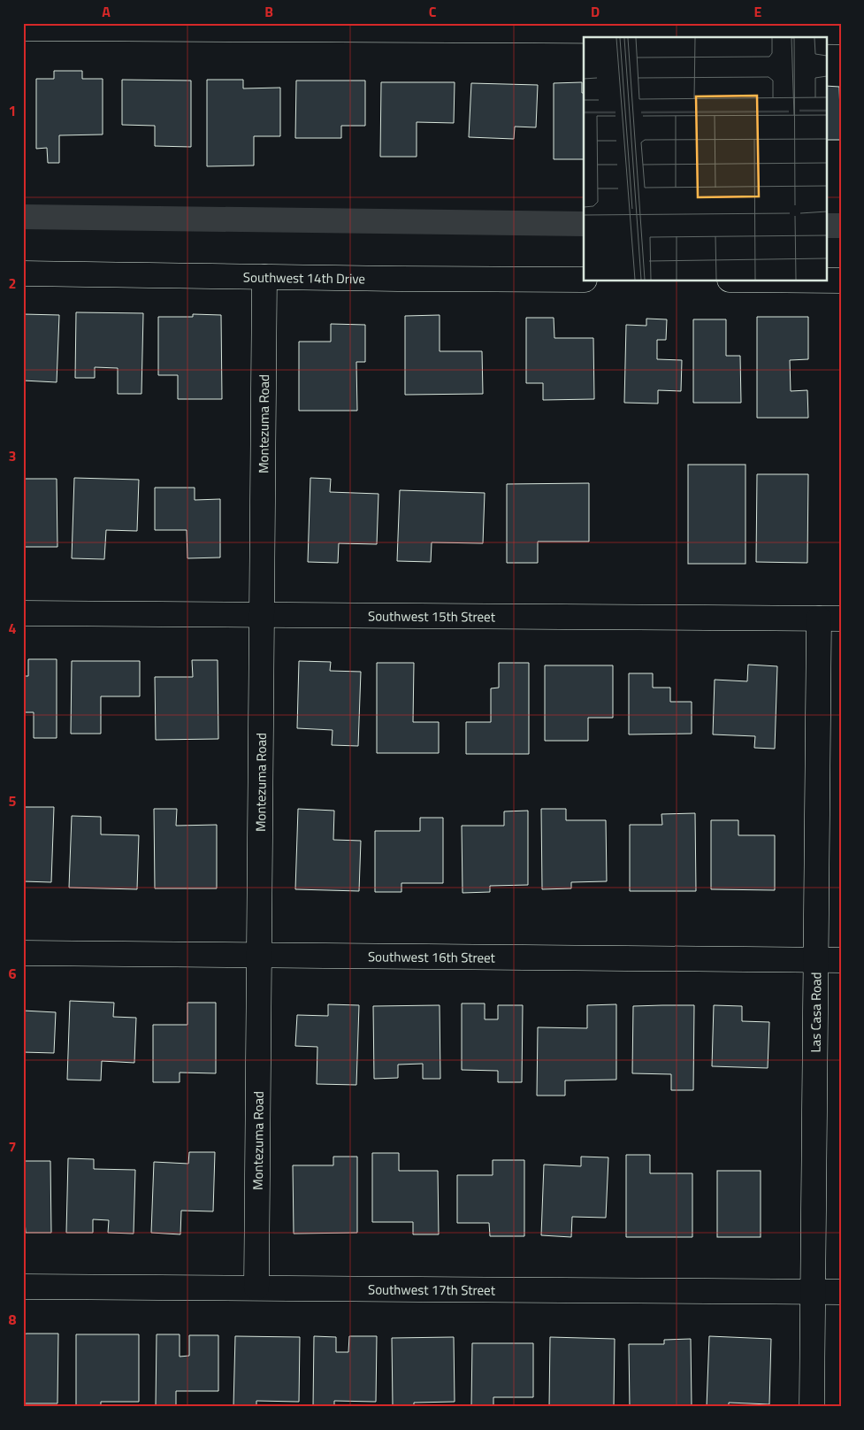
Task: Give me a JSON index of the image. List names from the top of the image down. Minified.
{"streets":{"street":["Southwest 14th Drive","Montezuma Road","Southwest 15th Street","Southwest 16th Street","Las Casa Road","Southwest 17th Street"]},"crossings":[["Southwest 14th Drive","Montezuma Road"],["Montezuma Road","Southwest 15th Street"],["Montezuma Road","Southwest 16th Street"],["Montezuma Road","Southwest 17th Street"],["Southwest 15th Street","Las Casa Road"],["Southwest 16th Street","Las Casa Road"],["Las Casa Road","Southwest 17th Street"]],"grid":{"columns":["A","B","C","D","E"],"rows":["1","2","3","4","5","6","7","8"]}}
